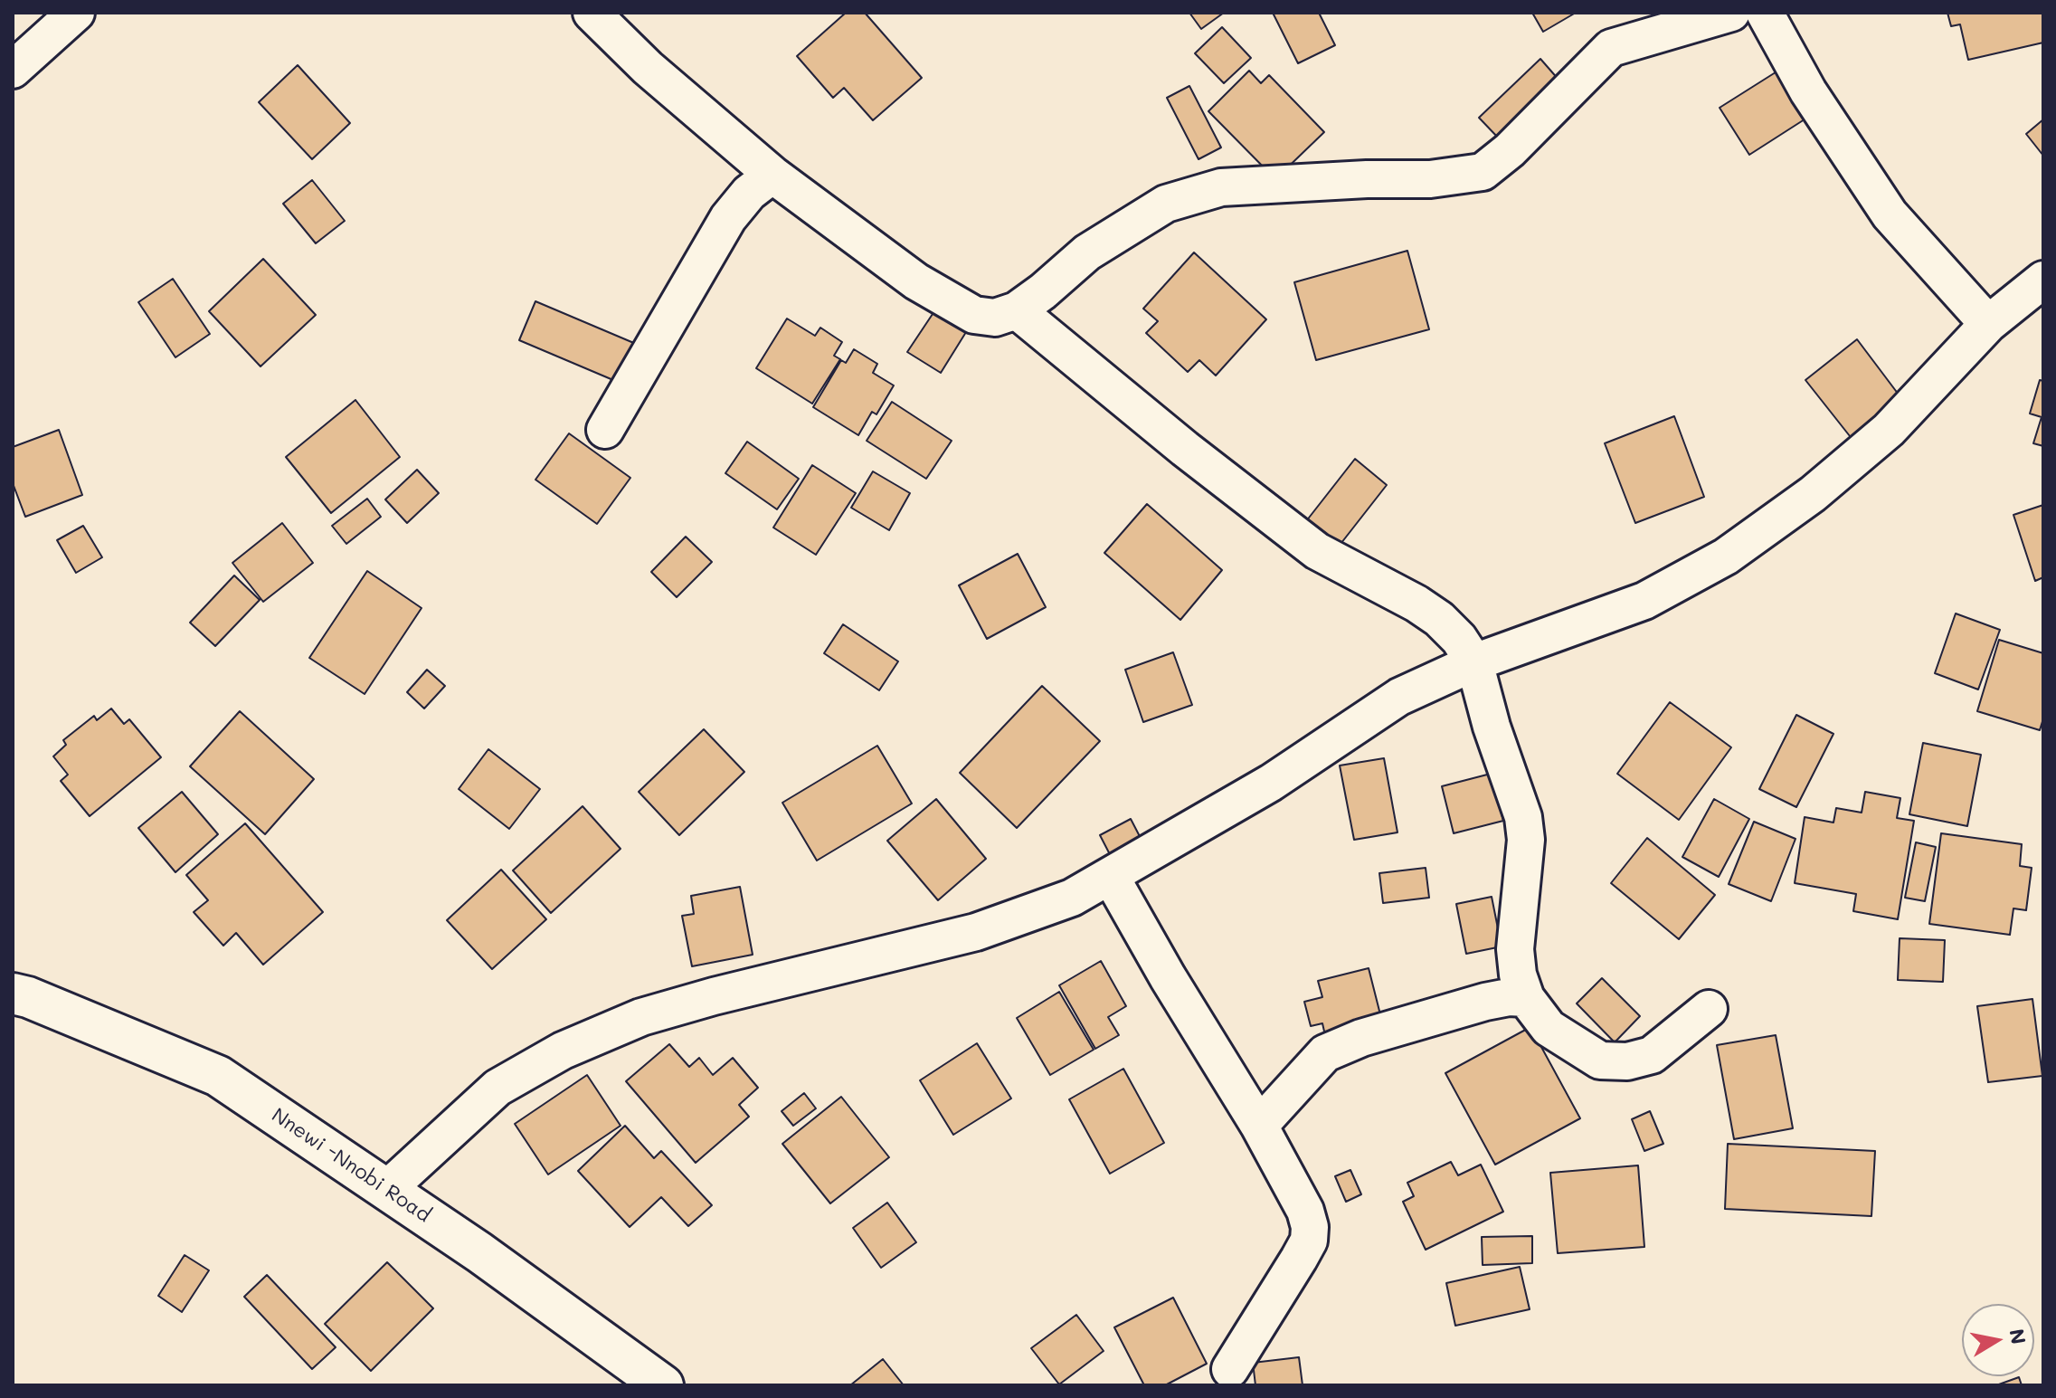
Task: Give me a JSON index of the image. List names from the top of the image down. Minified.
{"streets":{"main road":["Nnewi -Nnobi Road"]},"north":"right"}
